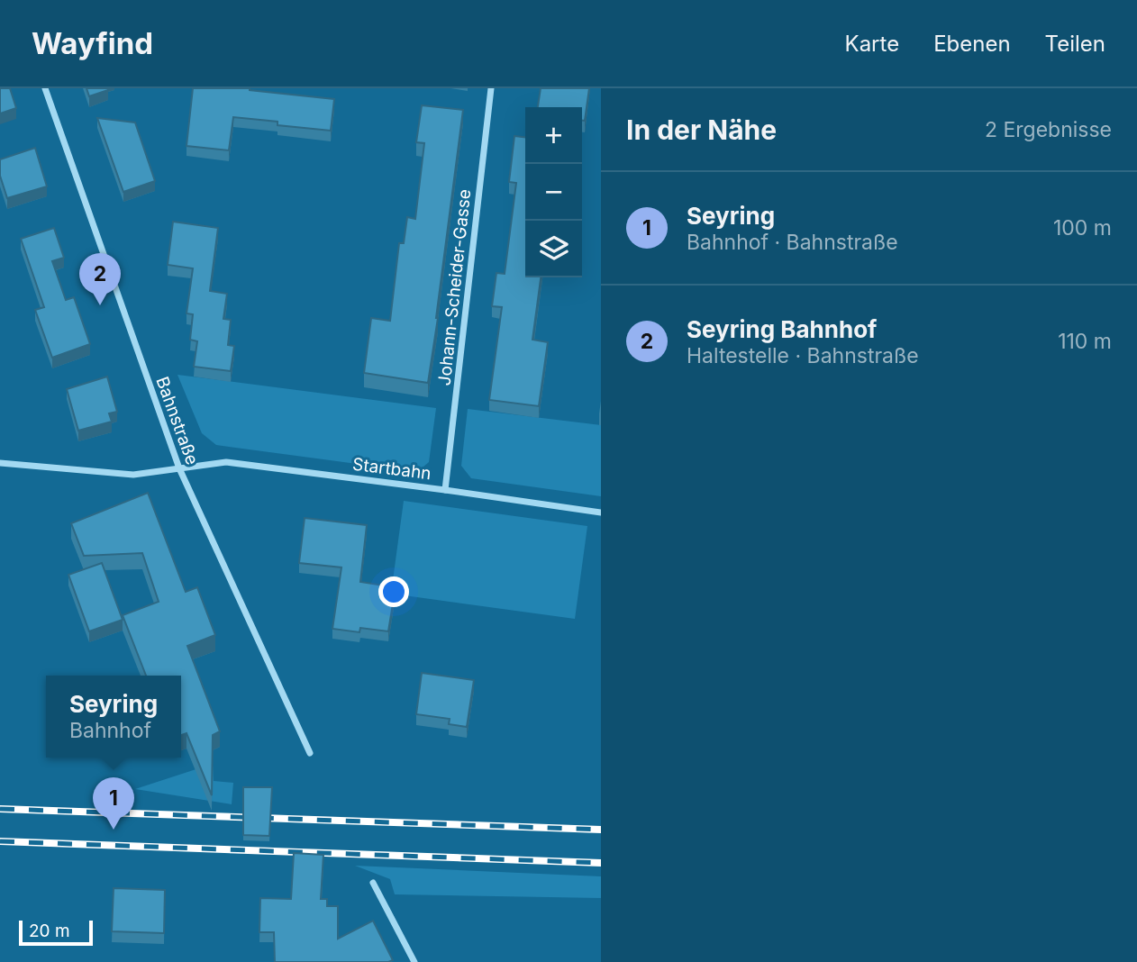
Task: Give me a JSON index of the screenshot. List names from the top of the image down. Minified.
{"streets":{"street":["Johann-Scheider-Gasse","Bahnstraße","Startbahn"]},"crossings":[["Johann-Scheider-Gasse","Startbahn"],["Bahnstraße","Startbahn"]],"scale_bar":"20 m","page":{"header":"Wayfind","nav":["Karte","Ebenen","Teilen"],"heading":["In der Nähe","2 Ergebnisse"],"map_buttons":["+","−"],"list":[{"mark":"1","name":"Seyring","note":"Bahnhof · Bahnstraße","value":"100 m"},{"mark":"2","name":"Seyring Bahnhof","note":"Haltestelle · Bahnstraße","value":"110 m"}],"pins":["2","1"],"popup":["Seyring","Bahnhof"],"scale":"20 m"}}
